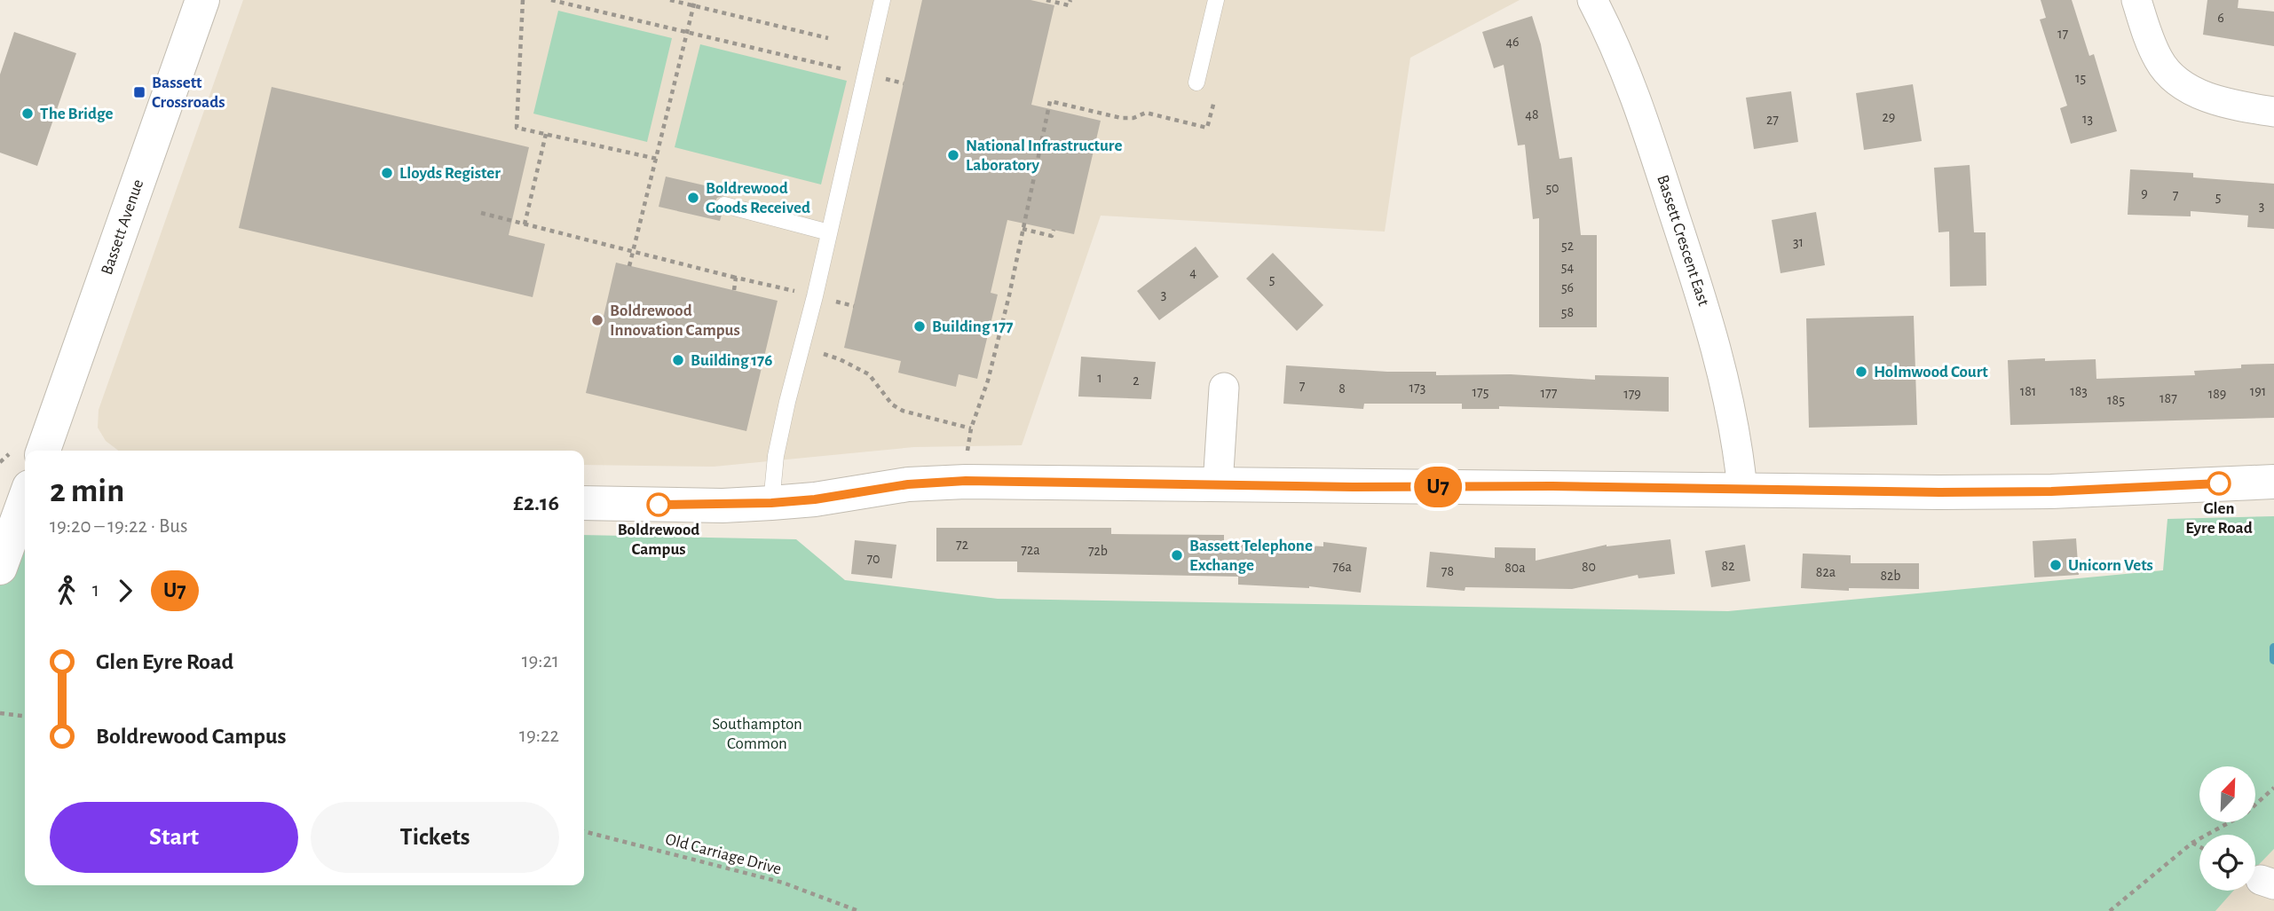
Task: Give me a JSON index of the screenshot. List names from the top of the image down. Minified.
{"streets":{"main road":["Bassett Avenue"],"street":["Bassett Crescent East"],"path":["Old Carriage Drive"]},"parks":["Southampton Common"],"places":{"transit":["Bassett Crossroads"],"other":["The Bridge","National Infrastructure Laboratory","Lloyds Register","Boldrewood Goods Received","Boldrewood Innovation Campus","Building 177","Building 176","Holmwood Court","Glen Eyre Road","Boldrewood Campus","Bassett Telephone Exchange","Unicorn Vets"]},"lines":["bus line U7"],"house_numbers":["6","17","46","15","48","29","13","27","50","9","7","5","3","31","52","54","4","5","56","3","58","1","2","7","173","8","181","183","191","175","177","179","189","187","185","72","72a","72b","70","82","76a","80","80a","78","82a","82b"],"north":"top right","page":{"on_map":"U7","heading":["2 min","19:20 – 19:22 · Bus","£2.16"],"legs":["1","U7"],"list":[{"name":"Glen Eyre Road","value":"19:21"},{"name":"Boldrewood Campus","value":"19:22"}],"buttons":["Start","Tickets"]}}
